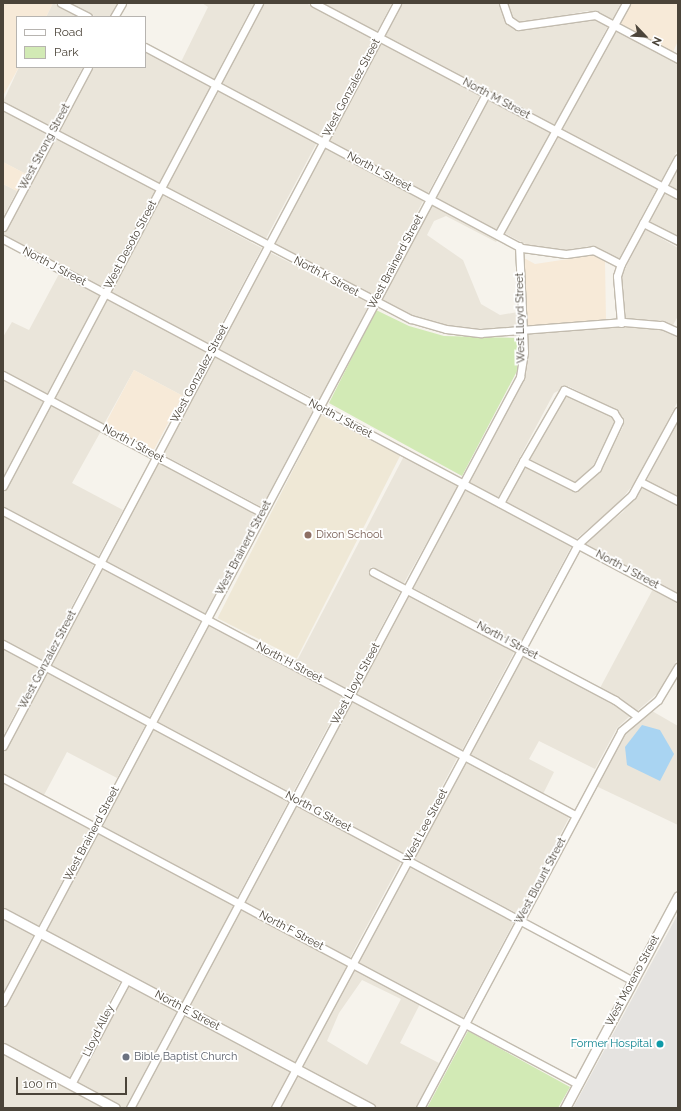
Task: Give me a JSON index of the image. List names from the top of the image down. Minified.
{"streets":{"street":["West Gonzalez Street","North M Street","West Strong Street","North L Street","West Desoto Street","West Brainerd Street","North J Street","North K Street","West Lloyd Street","North I Street","North H Street","North G Street","West Lee Street","West Blount Street","North F Street","West Moreno Street","North E Street","Lloyd Alley"]},"crossings":[["West Gonzalez Street","North M Street"],["West Gonzalez Street","North L Street"],["West Gonzalez Street","North J Street"],["West Gonzalez Street","North K Street"],["West Gonzalez Street","North I Street"],["West Gonzalez Street","North H Street"],["West Gonzalez Street","North G Street"],["North M Street","West Brainerd Street"],["West Strong Street","North K Street"],["North L Street","West Desoto Street"],["North L Street","West Brainerd Street"],["North L Street","West Lloyd Street"],["West Desoto Street","North J Street"],["West Desoto Street","North K Street"],["West Desoto Street","North I Street"],["West Brainerd Street","North J Street"],["West Brainerd Street","North K Street"],["West Brainerd Street","North I Street"],["West Brainerd Street","North H Street"],["West Brainerd Street","North G Street"],["West Brainerd Street","North F Street"],["West Brainerd Street","North E Street"],["North J Street","West Lloyd Street"],["North J Street","West Lee Street"],["North K Street","West Lloyd Street"],["West Lloyd Street","North I Street"],["West Lloyd Street","North H Street"],["West Lloyd Street","North G Street"],["West Lloyd Street","North F Street"],["West Lloyd Street","North E Street"],["North I Street","West Lee Street"],["North I Street","West Blount Street"],["North H Street","West Lee Street"],["North H Street","West Blount Street"],["North G Street","West Lee Street"],["North G Street","West Blount Street"],["North G Street","West Moreno Street"],["West Lee Street","North F Street"],["West Lee Street","North E Street"],["West Blount Street","North F Street"],["North F Street","West Moreno Street"],["North E Street","Lloyd Alley"]],"places":["Dixon School","Former Hospital","Bible Baptist Church"],"legend":["Road","Park"],"scale_bar":"100 m","north":"bottom right"}
